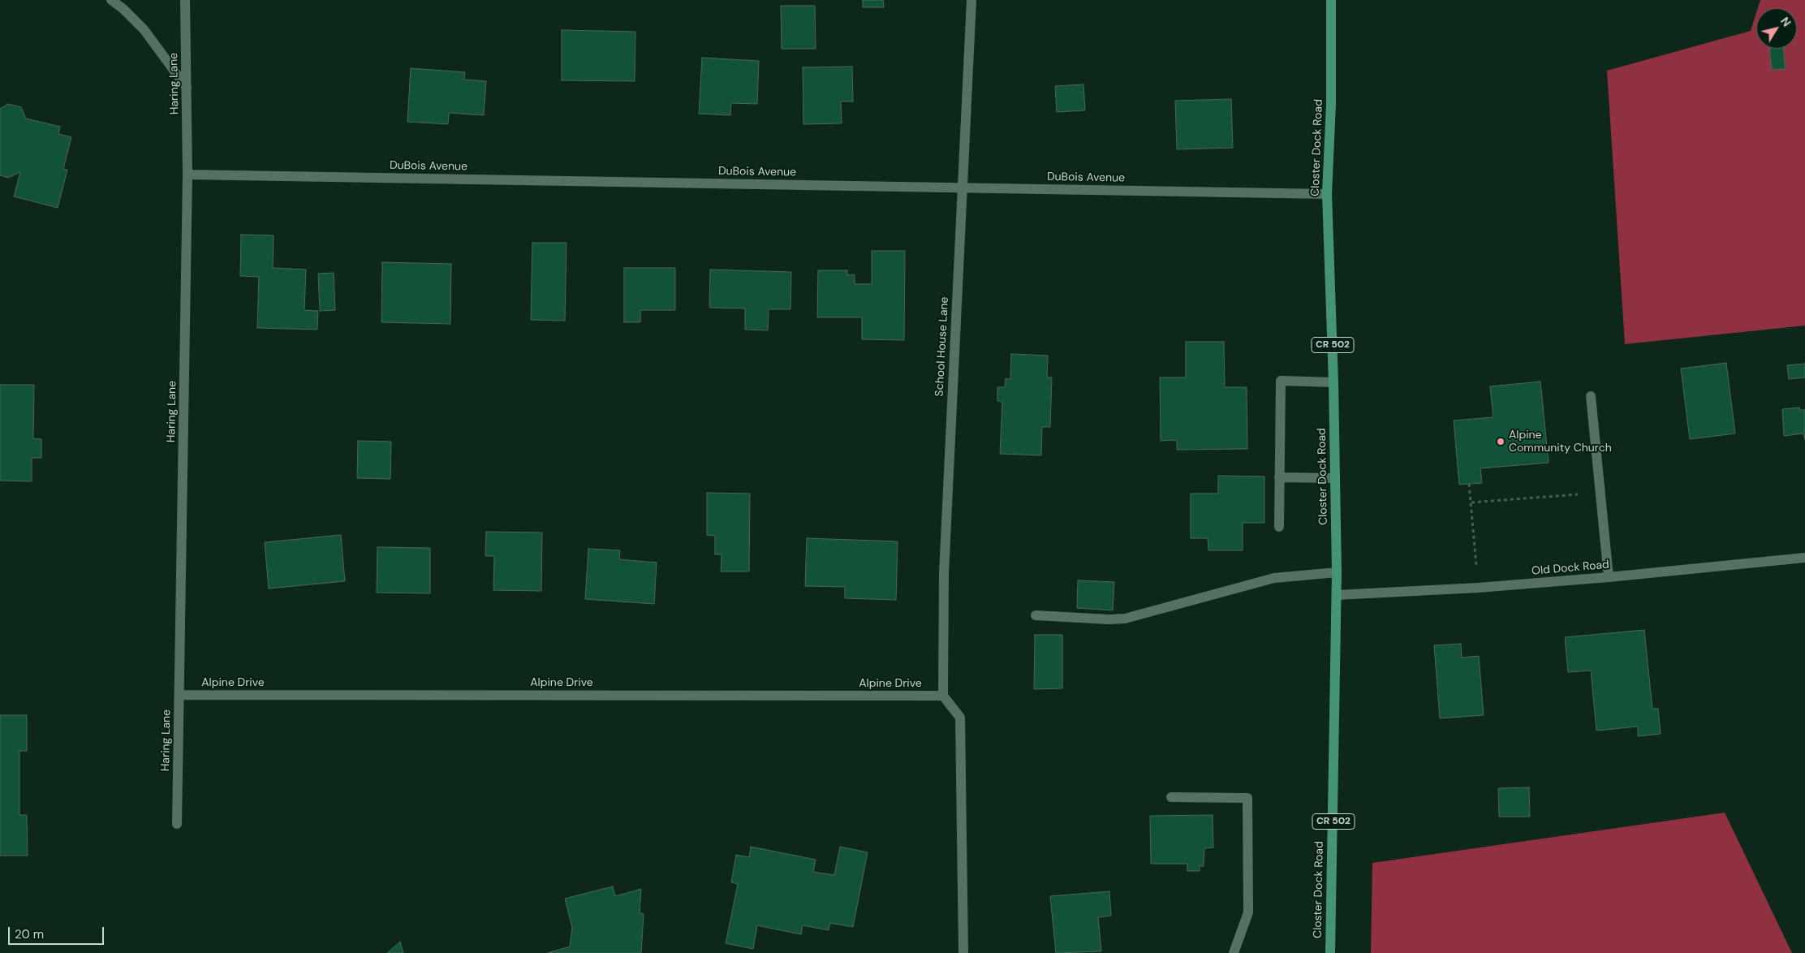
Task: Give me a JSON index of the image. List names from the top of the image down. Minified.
{"streets":{"main road":["Closter Dock Road","CR 502"],"street":["Haring Lane","DuBois Avenue","School House Lane","Old Dock Road","Alpine Drive"]},"crossings":[["Haring Lane","DuBois Avenue"],["Haring Lane","Alpine Drive"],["Closter Dock Road","DuBois Avenue"],["Closter Dock Road","Old Dock Road"],["DuBois Avenue","School House Lane"],["School House Lane","Alpine Drive"]],"places":["Alpine Community Church"],"scale_bar":"20 m","north":"top right"}
